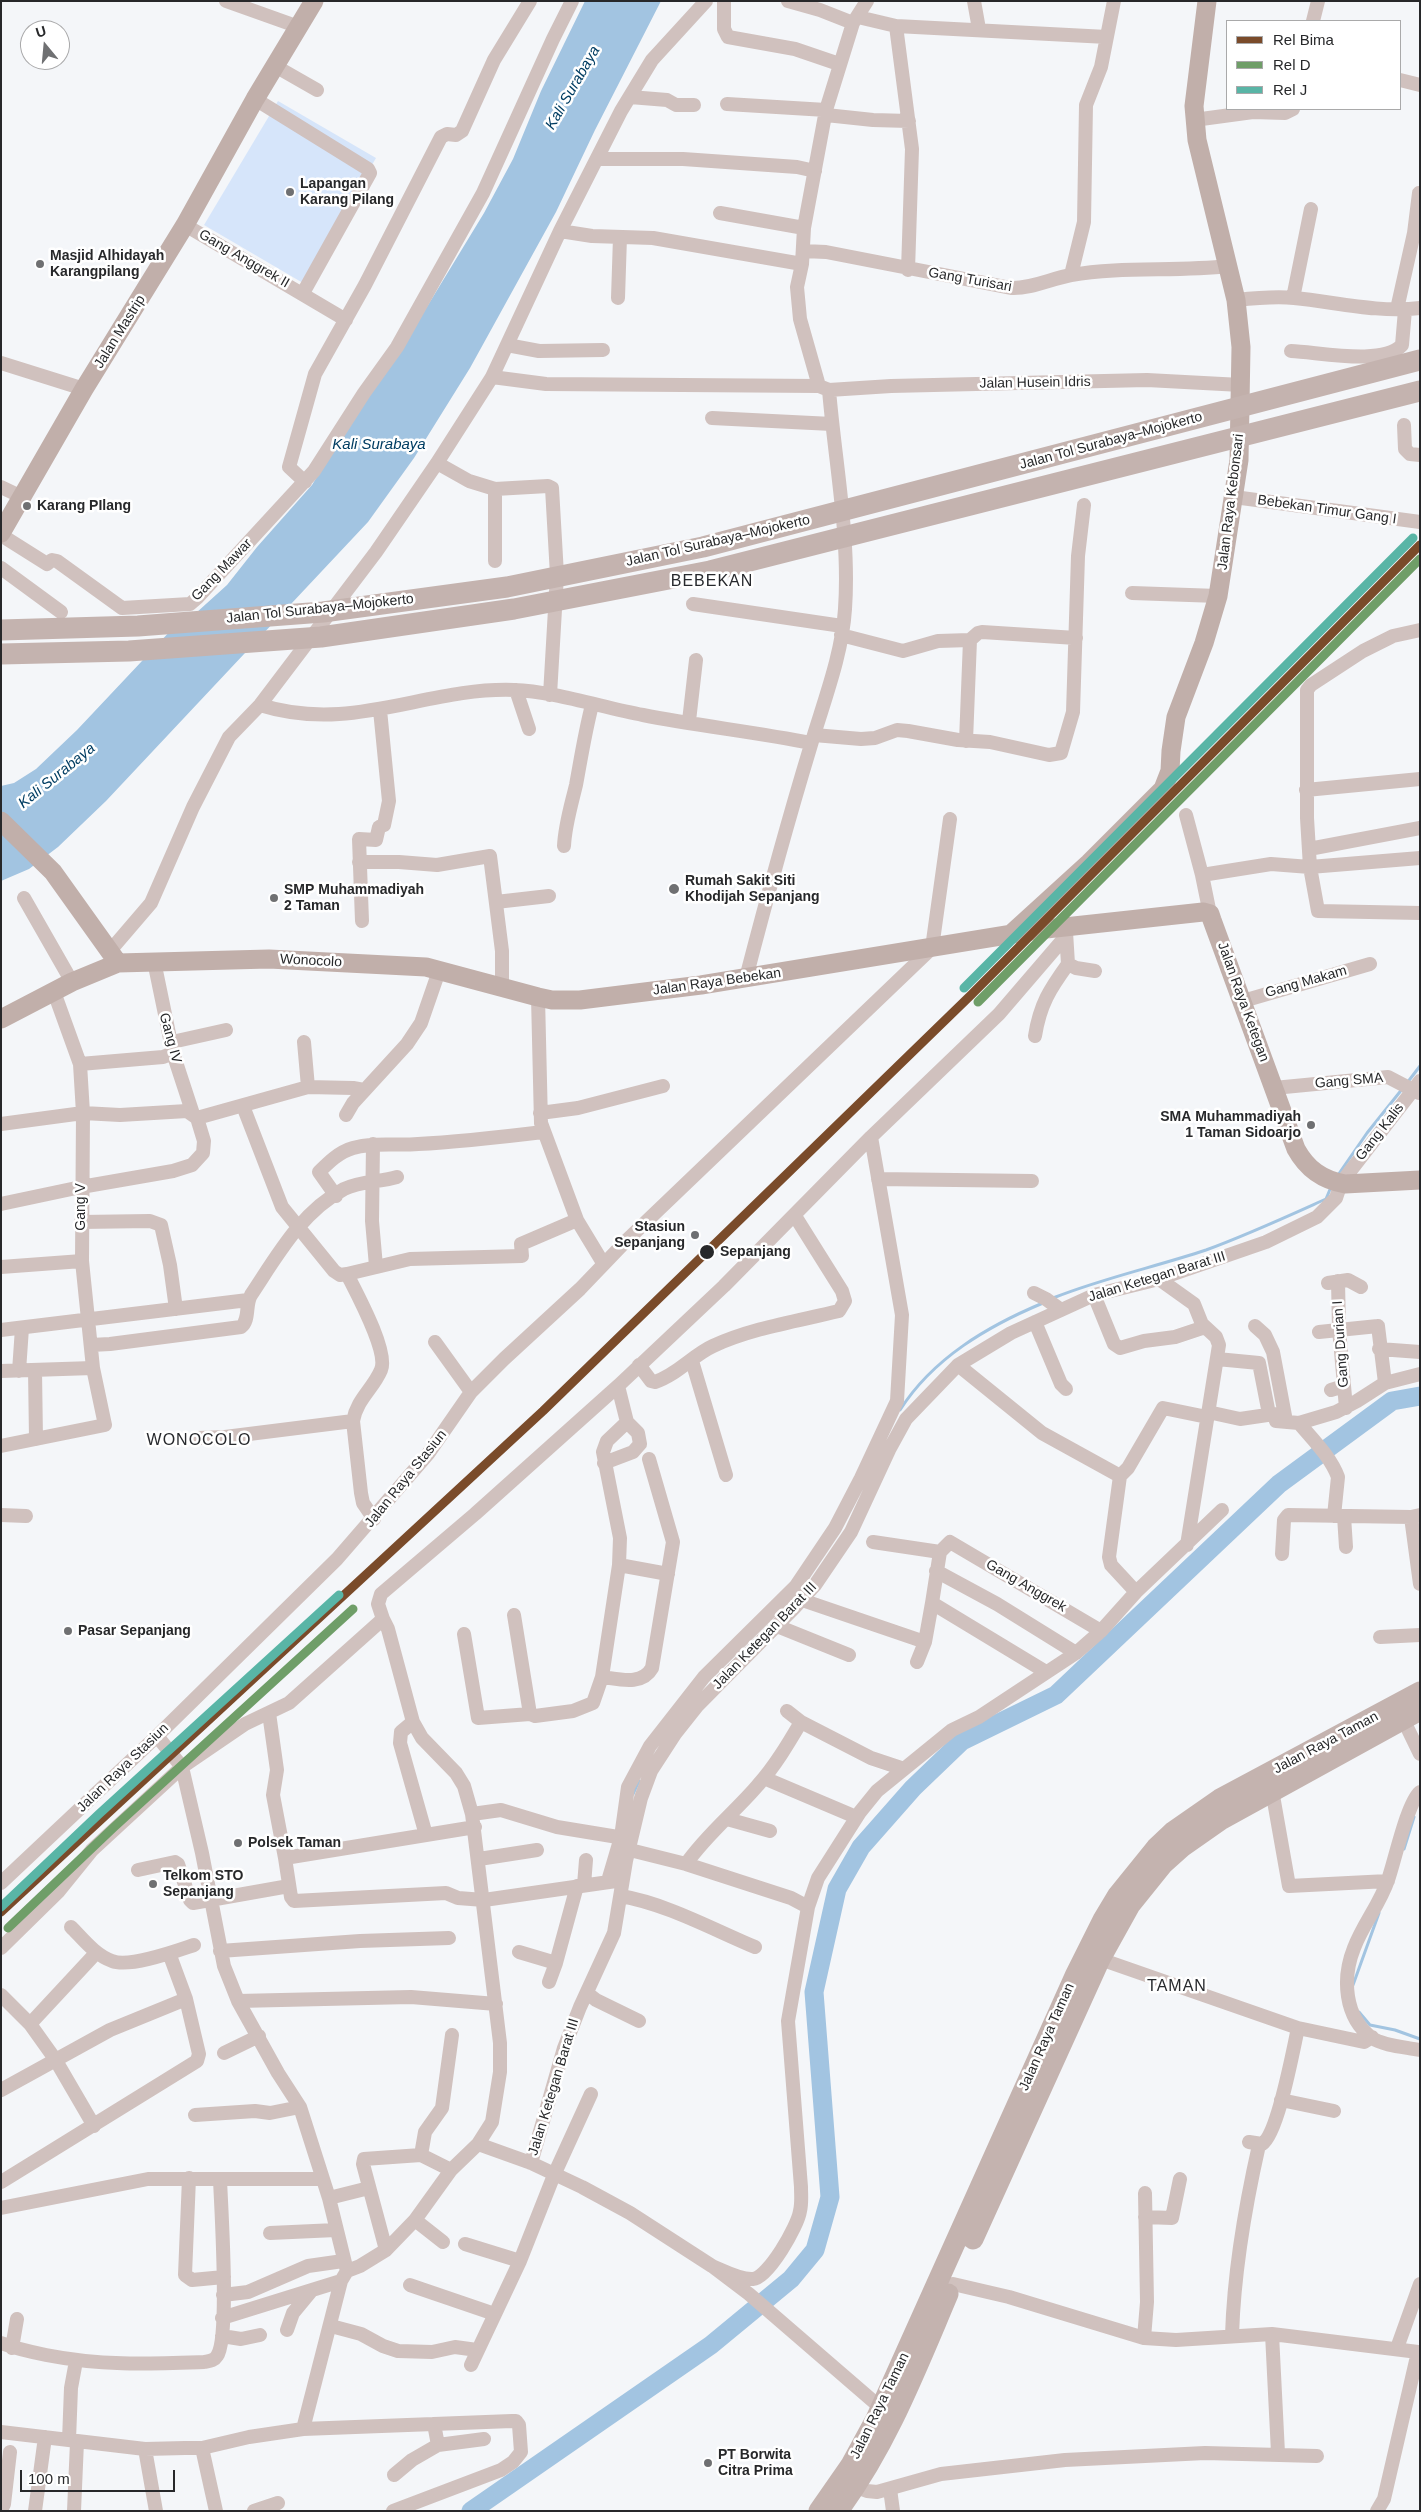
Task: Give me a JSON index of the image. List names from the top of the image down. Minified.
{"streets":{"highway":["Jalan Tol Surabaya–Mojokerto","Jalan Raya Taman"],"main road":["Jalan Mastrip","Jalan Raya Kebonsari","Wonocolo","Jalan Raya Bebekan","Jalan Raya Ketegan"],"street":["Gang Anggrek II","Gang Turisari","Jalan Husein Idris","Bebekan Timur Gang I","Gang Mawar","Gang Makam","Gang IV","Gang SMA","Gang Kalis","Gang V","Jalan Ketegan Barat III","Gang Durian I","Jalan Raya Stasiun","Gang Anggrek"]},"crossings":[["Gang Anggrek II","Jalan Mastrip"],["Gang Turisari","Jalan Raya Kebonsari"],["Jalan Mastrip","Gang Mawar"],["Jalan Husein Idris","Jalan Raya Kebonsari"],["Jalan Raya Kebonsari","Bebekan Timur Gang I"],["Jalan Raya Kebonsari","Jalan Raya Bebekan"],["Wonocolo","Jalan Raya Bebekan"],["Wonocolo","Gang IV"],["Wonocolo","Gang V"],["Jalan Raya Bebekan","Jalan Raya Stasiun"],["Gang Makam","Jalan Raya Ketegan"],["Jalan Raya Ketegan","Gang SMA"],["Jalan Raya Ketegan","Gang Kalis"],["Jalan Raya Ketegan","Jalan Ketegan Barat III"],["Gang IV","Gang V"],["Gang SMA","Gang Kalis"],["Gang Kalis","Jalan Ketegan Barat III"]],"districts":["BEBEKAN","WONOCOLO","TAMAN"],"water":["Kali Surabaya"],"places":["Lapangan Karang Pilang","Masjid Alhidayah Karangpilang","Karang PIlang","Rumah Sakit Siti Khodijah Sepanjang","SMP Muhammadiyah 2 Taman","SMA Muhammadiyah 1 Taman Sidoarjo","Stasiun Sepanjang","Sepanjang","Pasar Sepanjang","Polsek Taman","Telkom STO Sepanjang","PT Borwita Citra Prima"],"lines":["rail line J","rail line Bima","rail line D"],"legend":["Rel Bima","Rel D","Rel J"],"scale_bar":"100 m","north":"top"}
